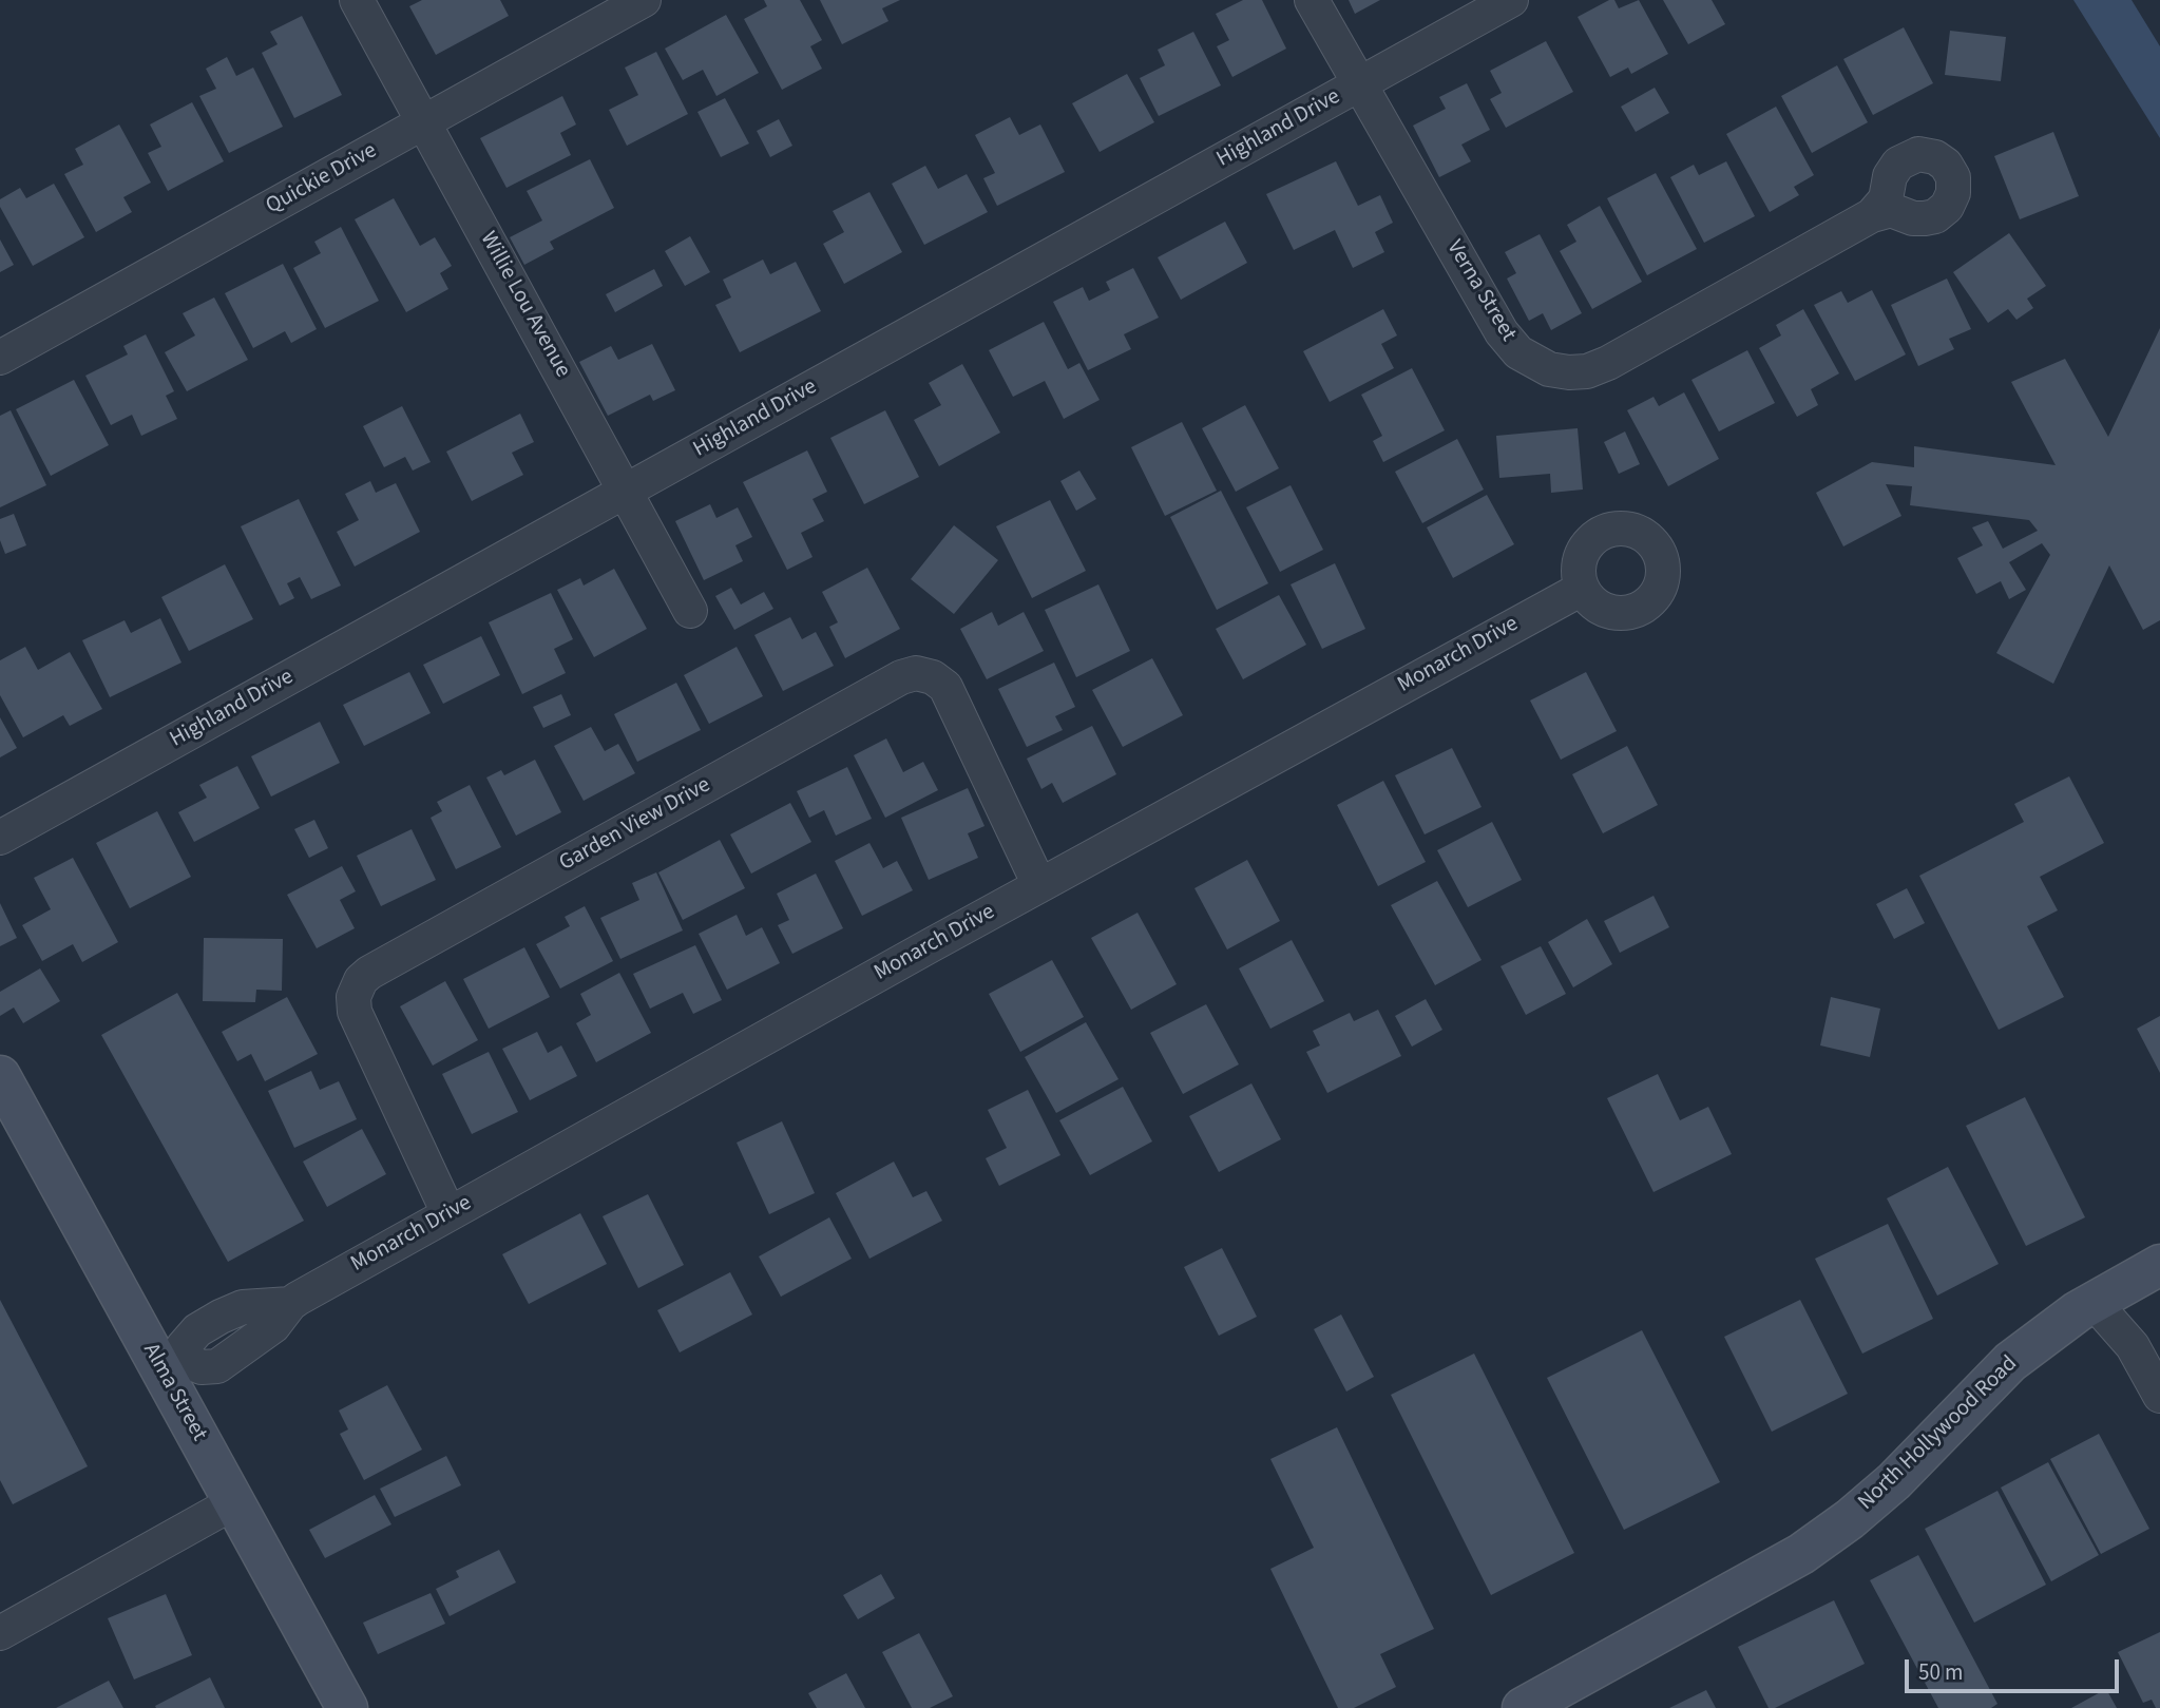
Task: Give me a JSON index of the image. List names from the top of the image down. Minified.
{"streets":{"main road":["Alma Street","North Hollywood Road"],"street":["Highland Drive","Quickie Drive","Verna Street","Willie Lou Avenue","Monarch Drive","Garden View Drive"]},"crossings":[["Highland Drive","Verna Street"],["Highland Drive","Willie Lou Avenue"],["Quickie Drive","Willie Lou Avenue"],["Monarch Drive","Garden View Drive"],["Monarch Drive","Alma Street"]],"scale_bar":"50 m"}
